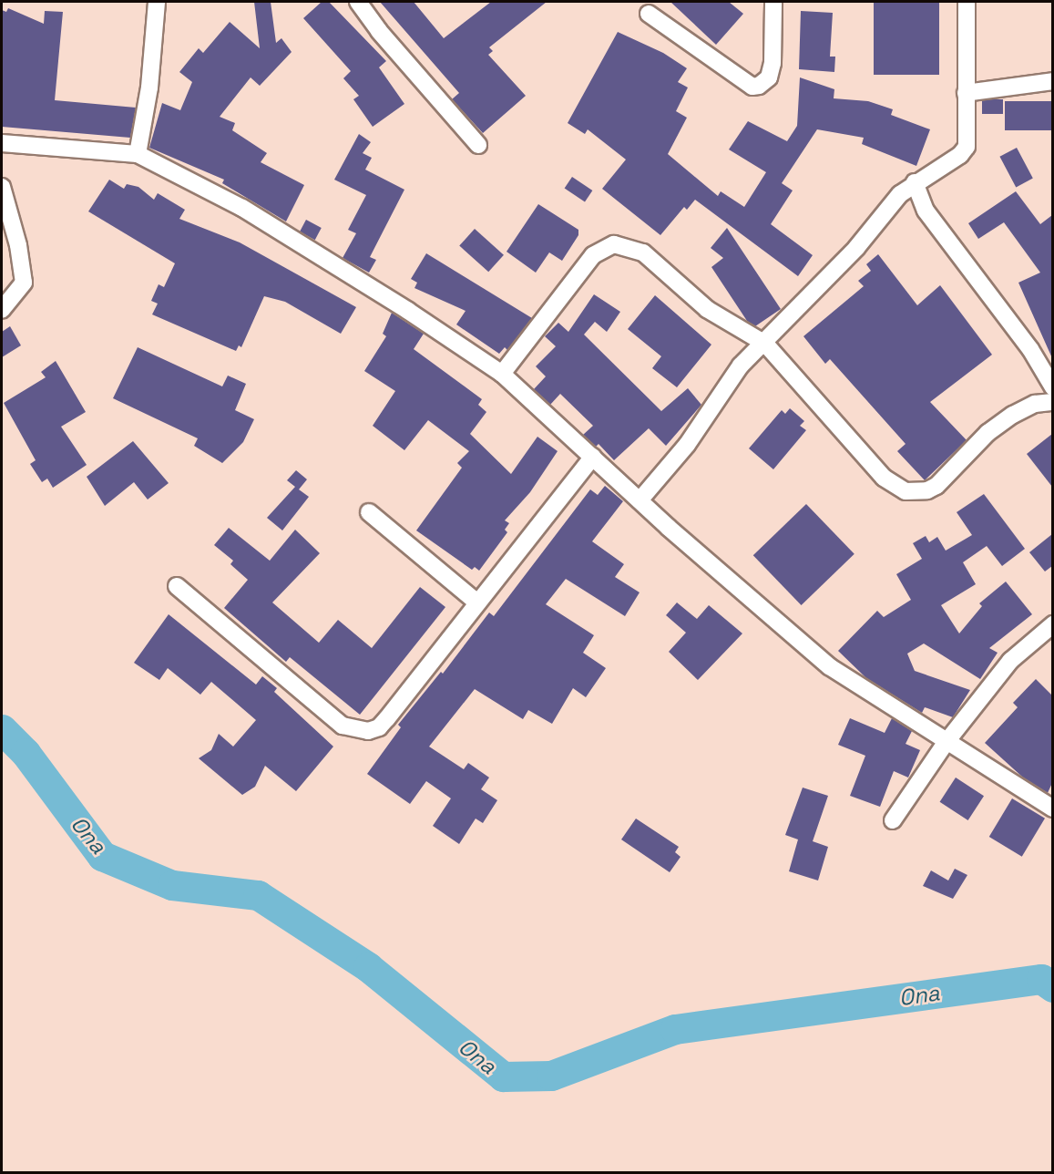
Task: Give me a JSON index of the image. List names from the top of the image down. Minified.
{"water":["Ona"]}
